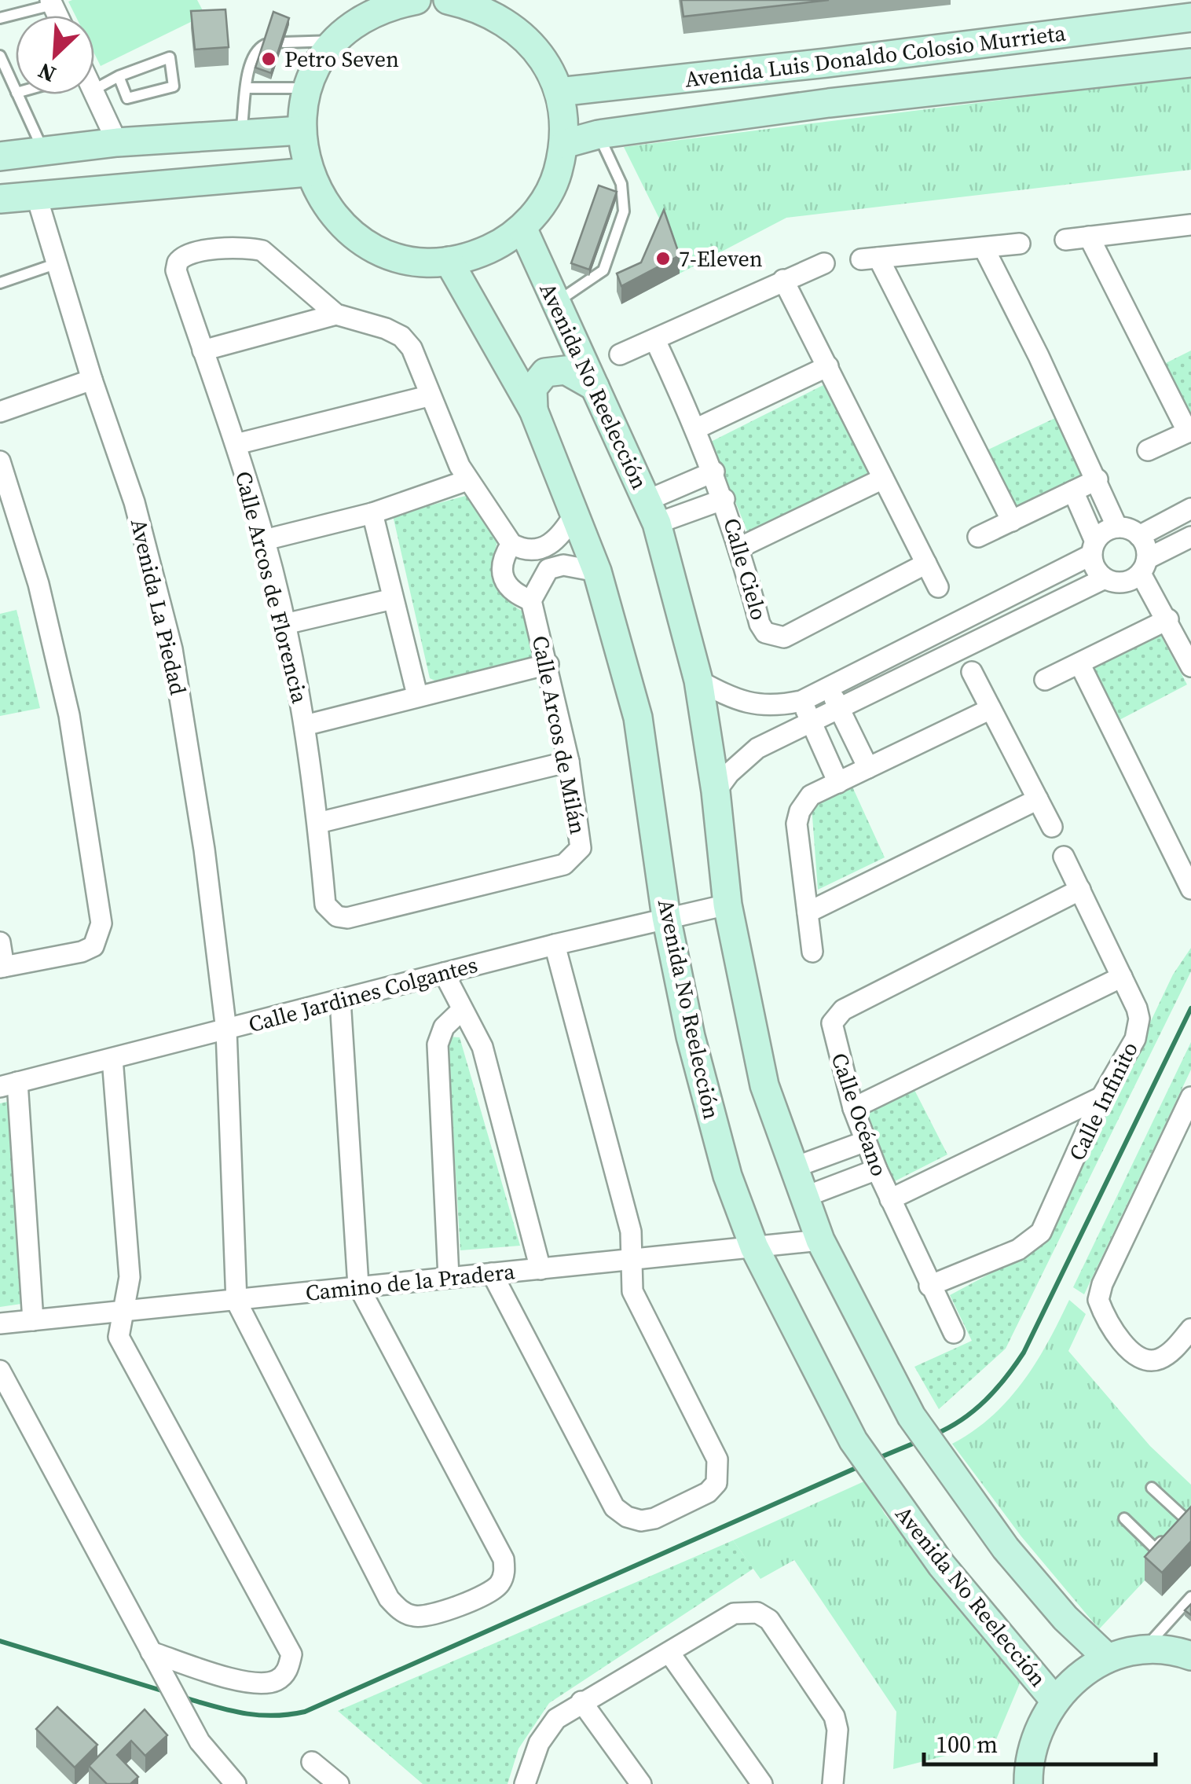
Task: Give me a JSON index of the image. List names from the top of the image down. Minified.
{"streets":{"main road":["Avenida Luis Donaldo Colosio Murrieta","Avenida No Reelección"],"street":["Calle Cielo","Calle Arcos de Florencia","Avenida La Piedad","Calle Arcos de Milán","Calle Jardines Colgantes","Calle Infinito","Calle Océano","Camino de la Pradera"]},"crossings":[["Avenida No Reelección","Calle Jardines Colgantes"],["Avenida No Reelección","Camino de la Pradera"],["Calle Arcos de Florencia","Calle Arcos de Milán"],["Avenida La Piedad","Calle Jardines Colgantes"],["Avenida La Piedad","Camino de la Pradera"],["Calle Infinito","Calle Océano"]],"places":["Petro Seven","7-Eleven"],"scale_bar":"100 m","north":"bottom left"}
